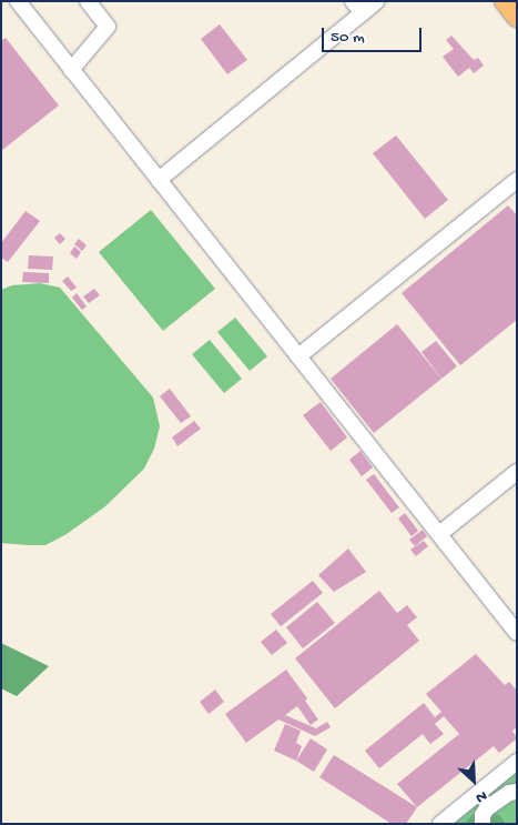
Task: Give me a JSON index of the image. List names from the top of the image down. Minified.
{"scale_bar":"50 m","north":"bottom right"}
